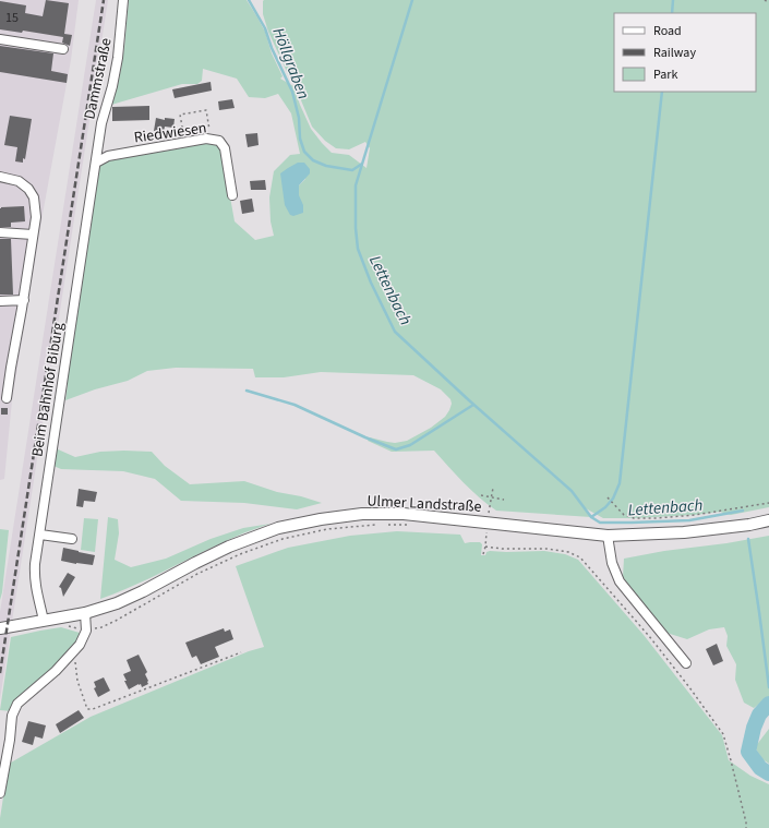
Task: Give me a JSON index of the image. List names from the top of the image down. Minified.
{"streets":{"main road":["Ulmer Landstraße"],"street":["Dammstraße","Riedwiesen","Beim Bahnhof Biburg"]},"crossings":[["Dammstraße","Riedwiesen"],["Dammstraße","Beim Bahnhof Biburg"],["Riedwiesen","Beim Bahnhof Biburg"],["Beim Bahnhof Biburg","Ulmer Landstraße"]],"water":["Höllgraben","Lettenbach"],"house_numbers":["15"],"legend":["Road","Railway","Park"]}
